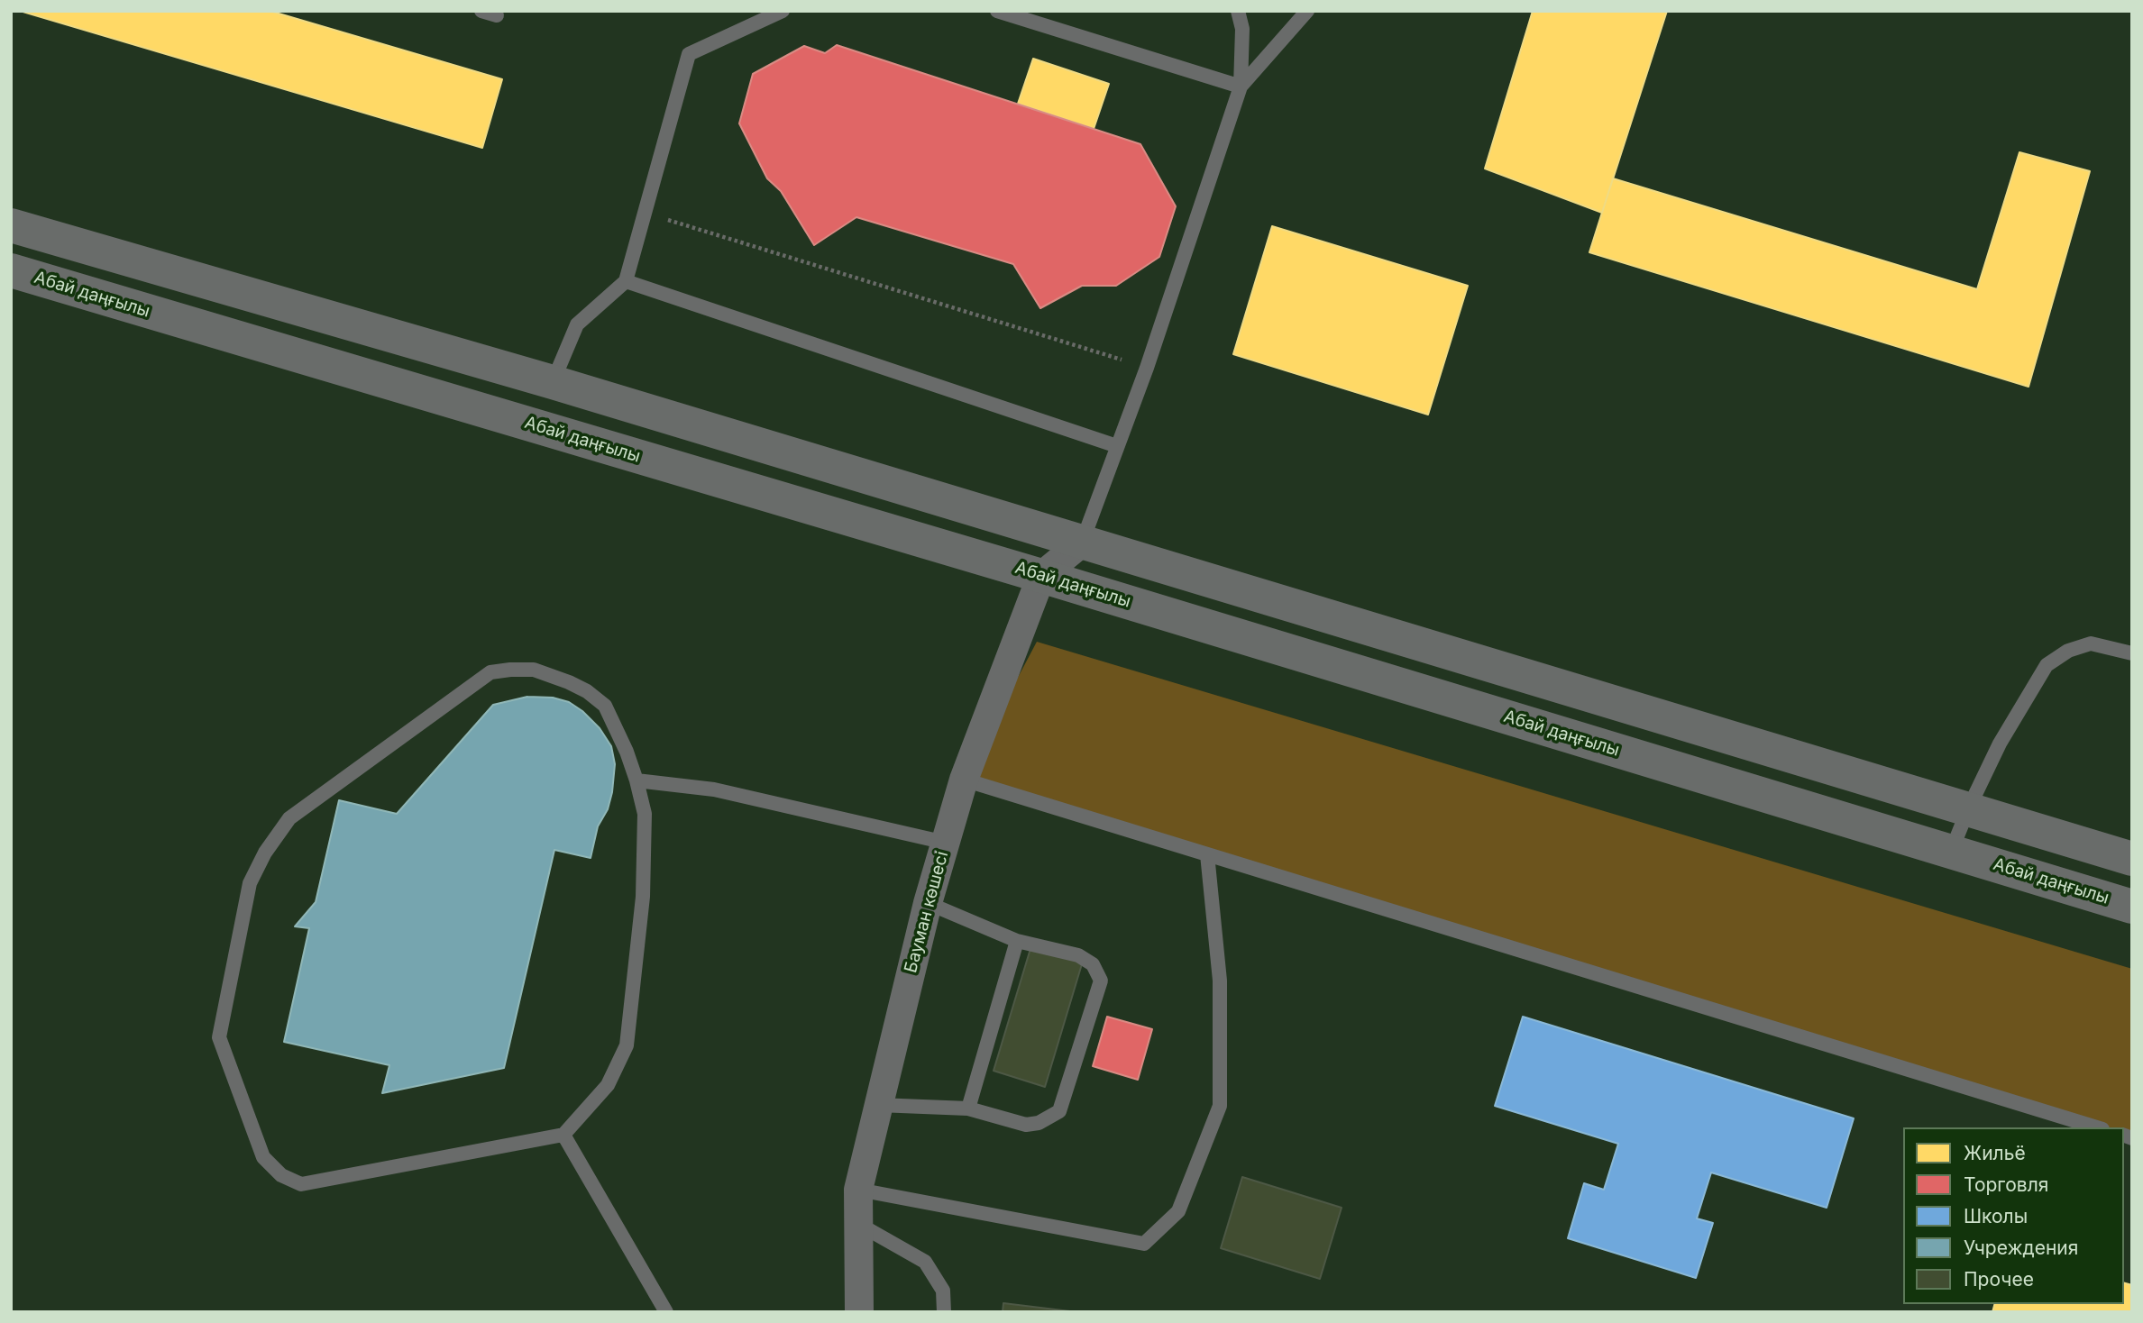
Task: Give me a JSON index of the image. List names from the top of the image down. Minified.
{"streets":{"main road":["Абай даңғылы"],"street":["Бауман көшесі"]},"crossings":[["Абай даңғылы","Бауман көшесі"]],"legend":["Жильё","Торговля","Школы","Учреждения","Прочее"]}
